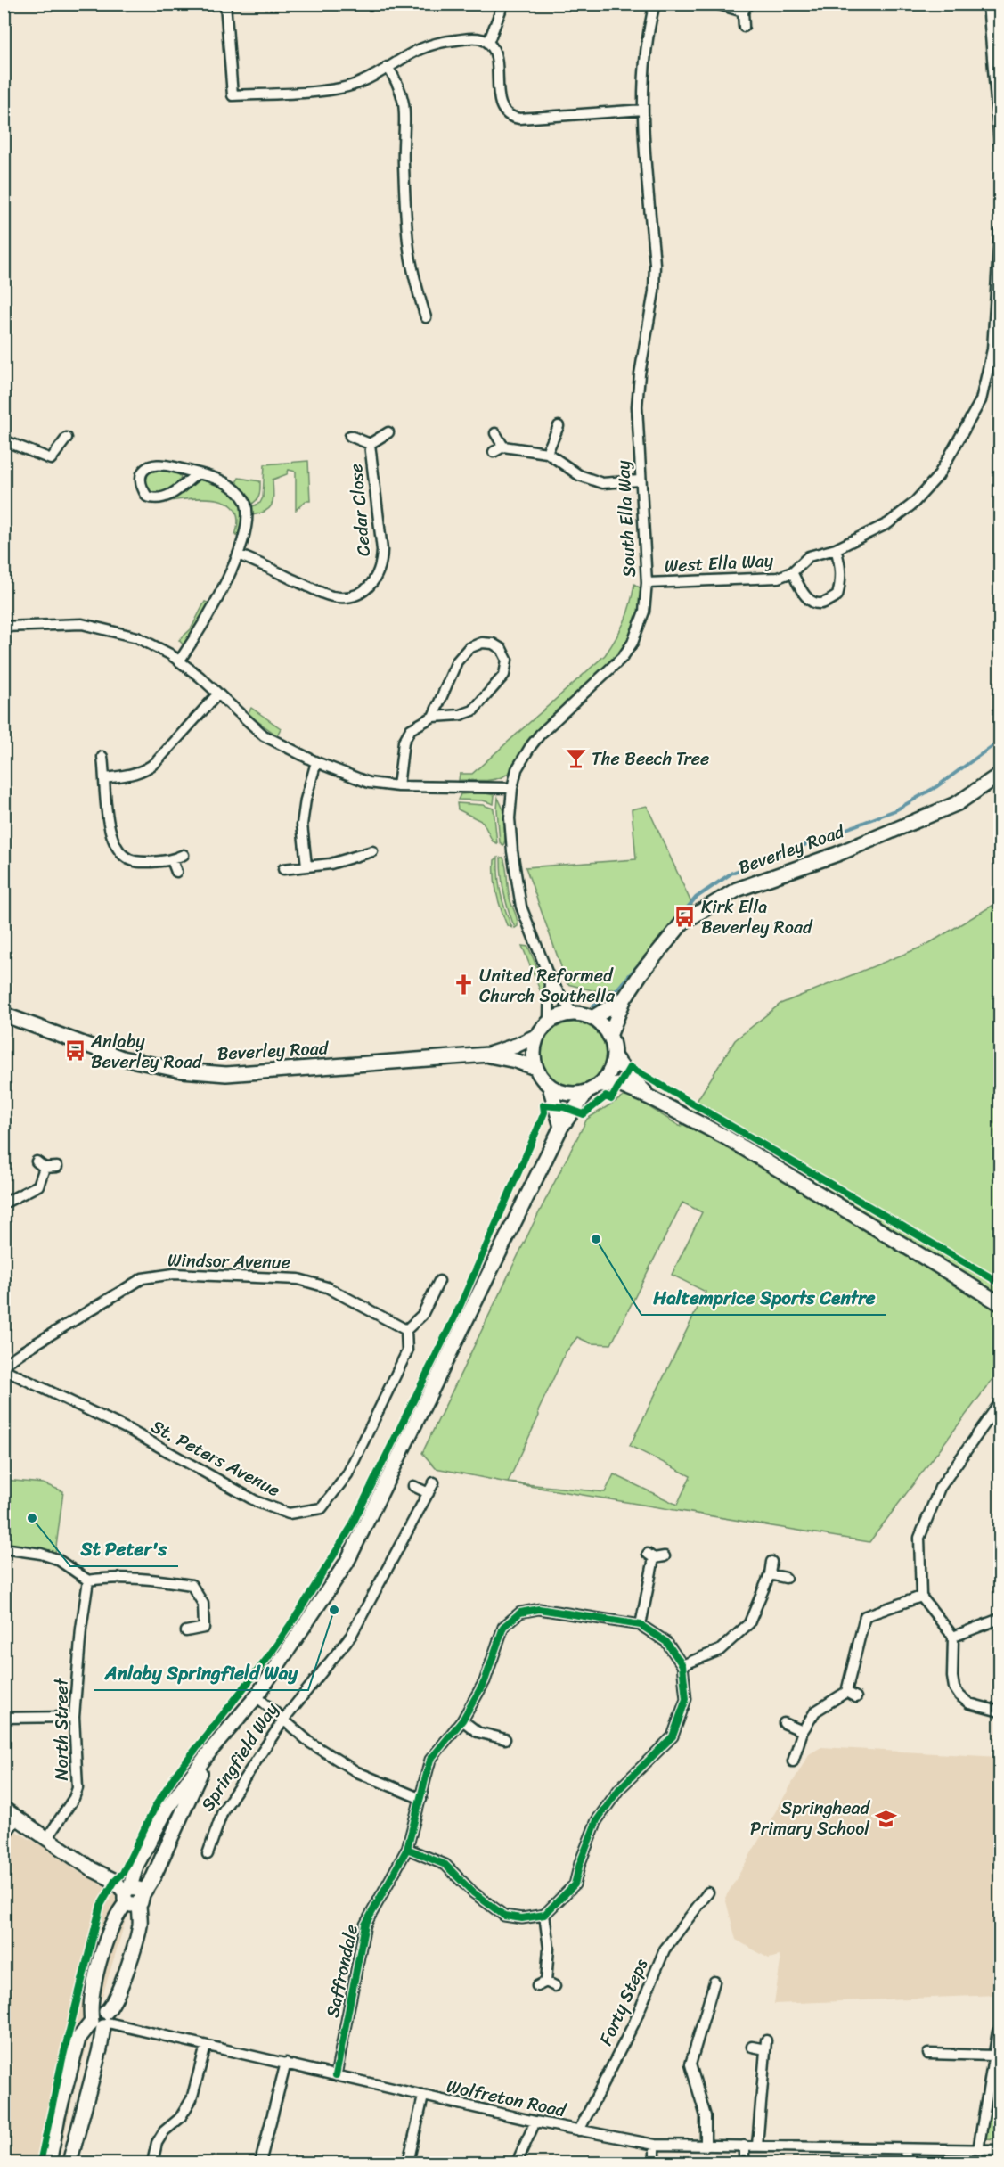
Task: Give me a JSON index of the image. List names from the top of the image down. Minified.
{"streets":{"main road":["Beverley Road","Springfield Way"],"street":["Cedar Close","South Ella Way","West Ella Way","Windsor Avenue","St. Peters Avenue","North Street","Saffrondale","Forty Steps","Wolfreton Road"]},"crossings":[["South Ella Way","West Ella Way"],["South Ella Way","Beverley Road"],["South Ella Way","Springfield Way"],["Beverley Road","Springfield Way"],["Windsor Avenue","St. Peters Avenue"],["Springfield Way","Wolfreton Road"],["Saffrondale","Wolfreton Road"],["Forty Steps","Wolfreton Road"]],"places":{"bar":["The Beech Tree"],"bus stop":["Kirk Ella Beverley Road","Anlaby Beverley Road"],"church":["United Reformed Church Southella"],"other":["Haltemprice Sports Centre","St Peter's","Anlaby Springfield Way"],"school or university":["Springhead Primary School"]}}
